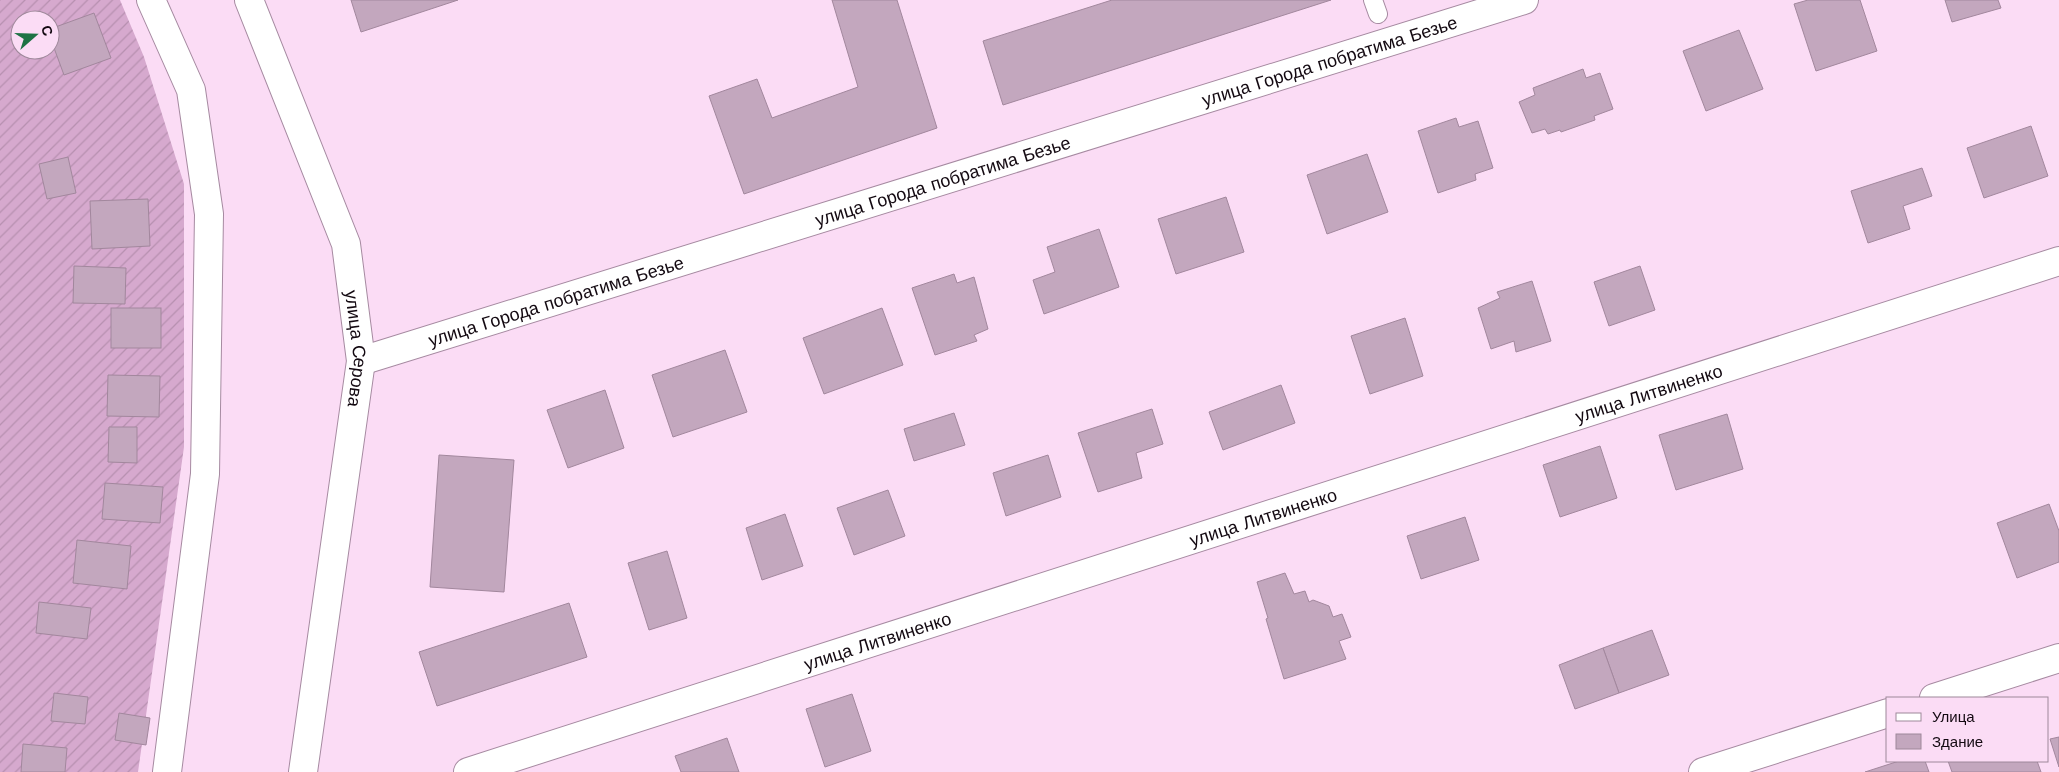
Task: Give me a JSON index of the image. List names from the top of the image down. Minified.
{"streets":{"street":["улица Города побратима Безье","улица Серова","улица Литвиненко"]},"crossings":[["улица Города побратима Безье","улица Серова"]],"legend":["Улица","Здание"],"north":"right"}
